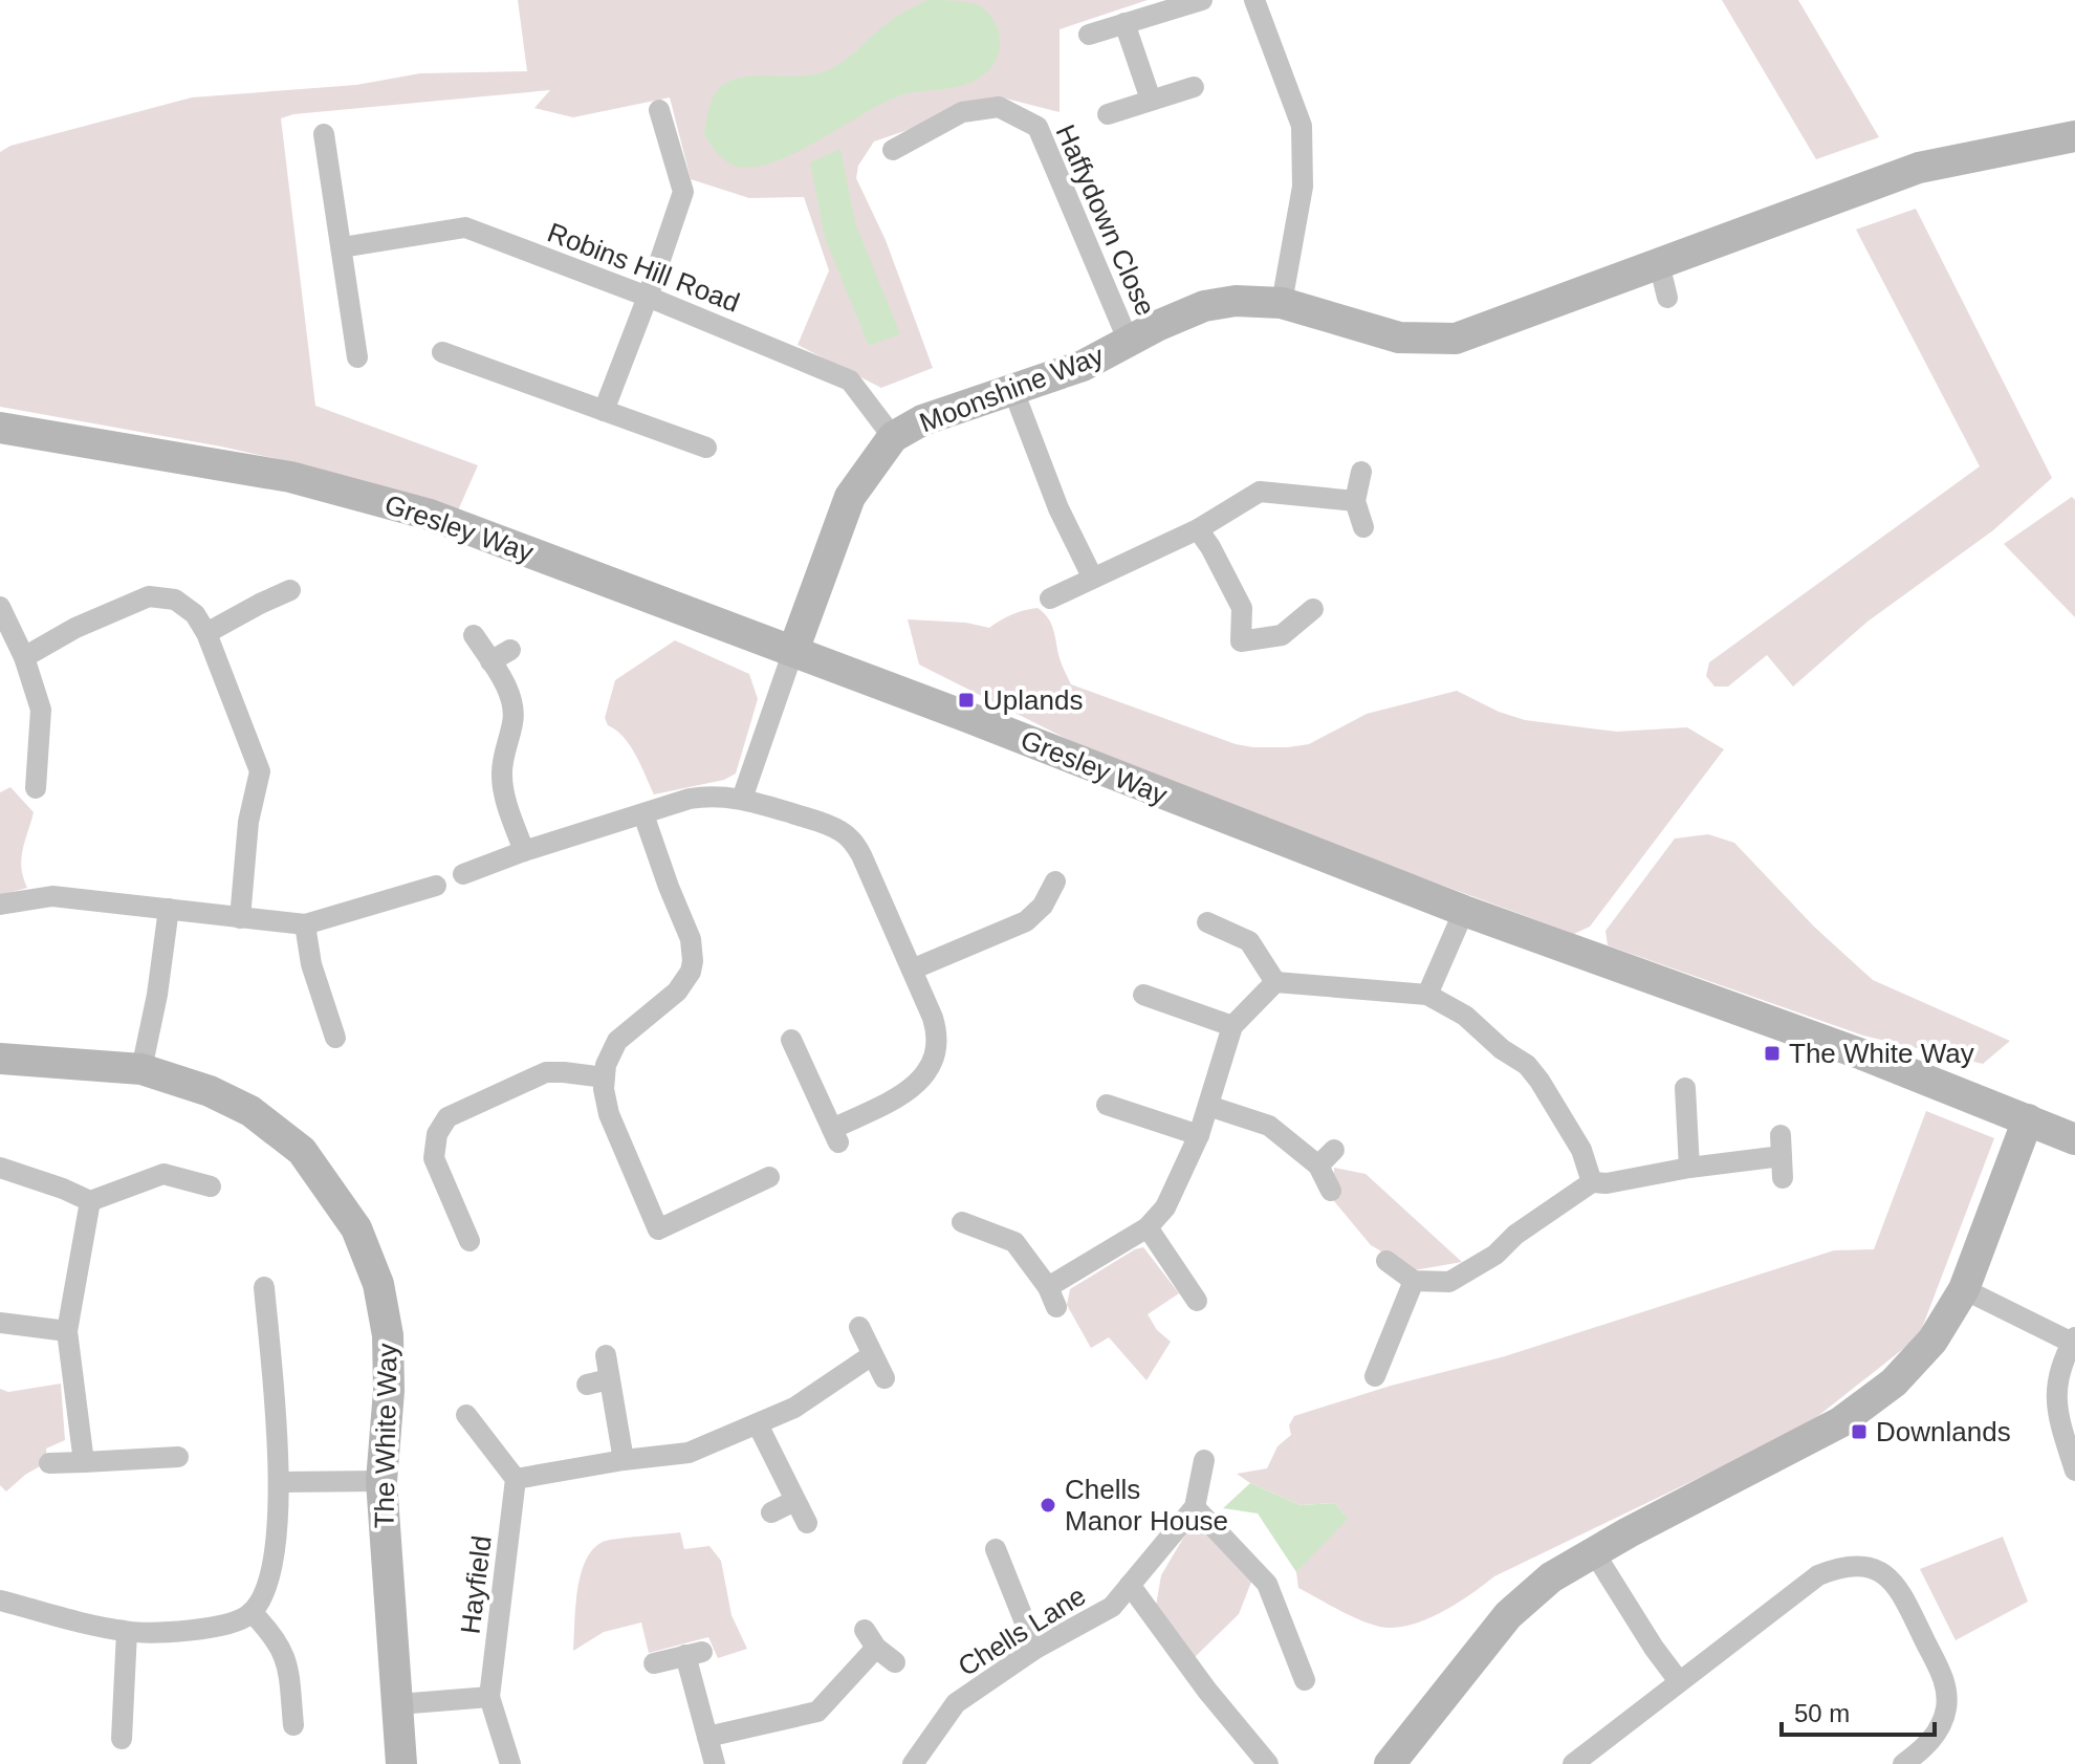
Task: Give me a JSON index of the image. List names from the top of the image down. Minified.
{"streets":{"street":["Haffydown Close","Robins Hill Road","Moonshine Way","Gresley Way","The White Way","Hayfield","Chells Lane"]},"crossings":[["Haffydown Close","Moonshine Way"],["Robins Hill Road","Moonshine Way"],["Moonshine Way","Gresley Way"]],"places":{"transit":["Uplands","The White Way","Downlands"],"other":["Chells Manor House"]},"scale_bar":"50 m"}
